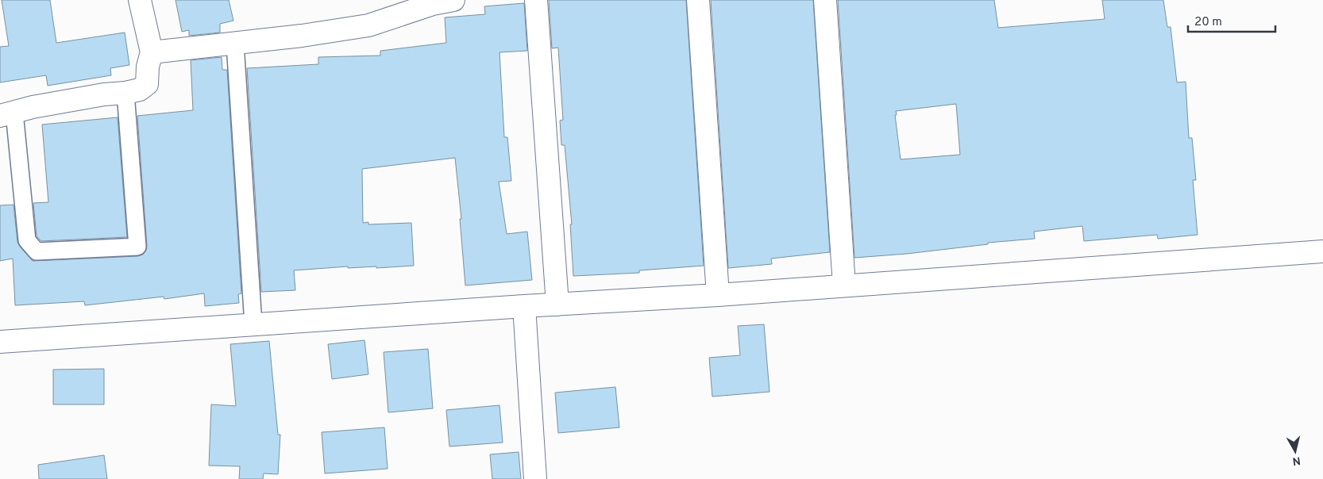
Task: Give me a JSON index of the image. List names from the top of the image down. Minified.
{"scale_bar":"20 m","north":"bottom"}
